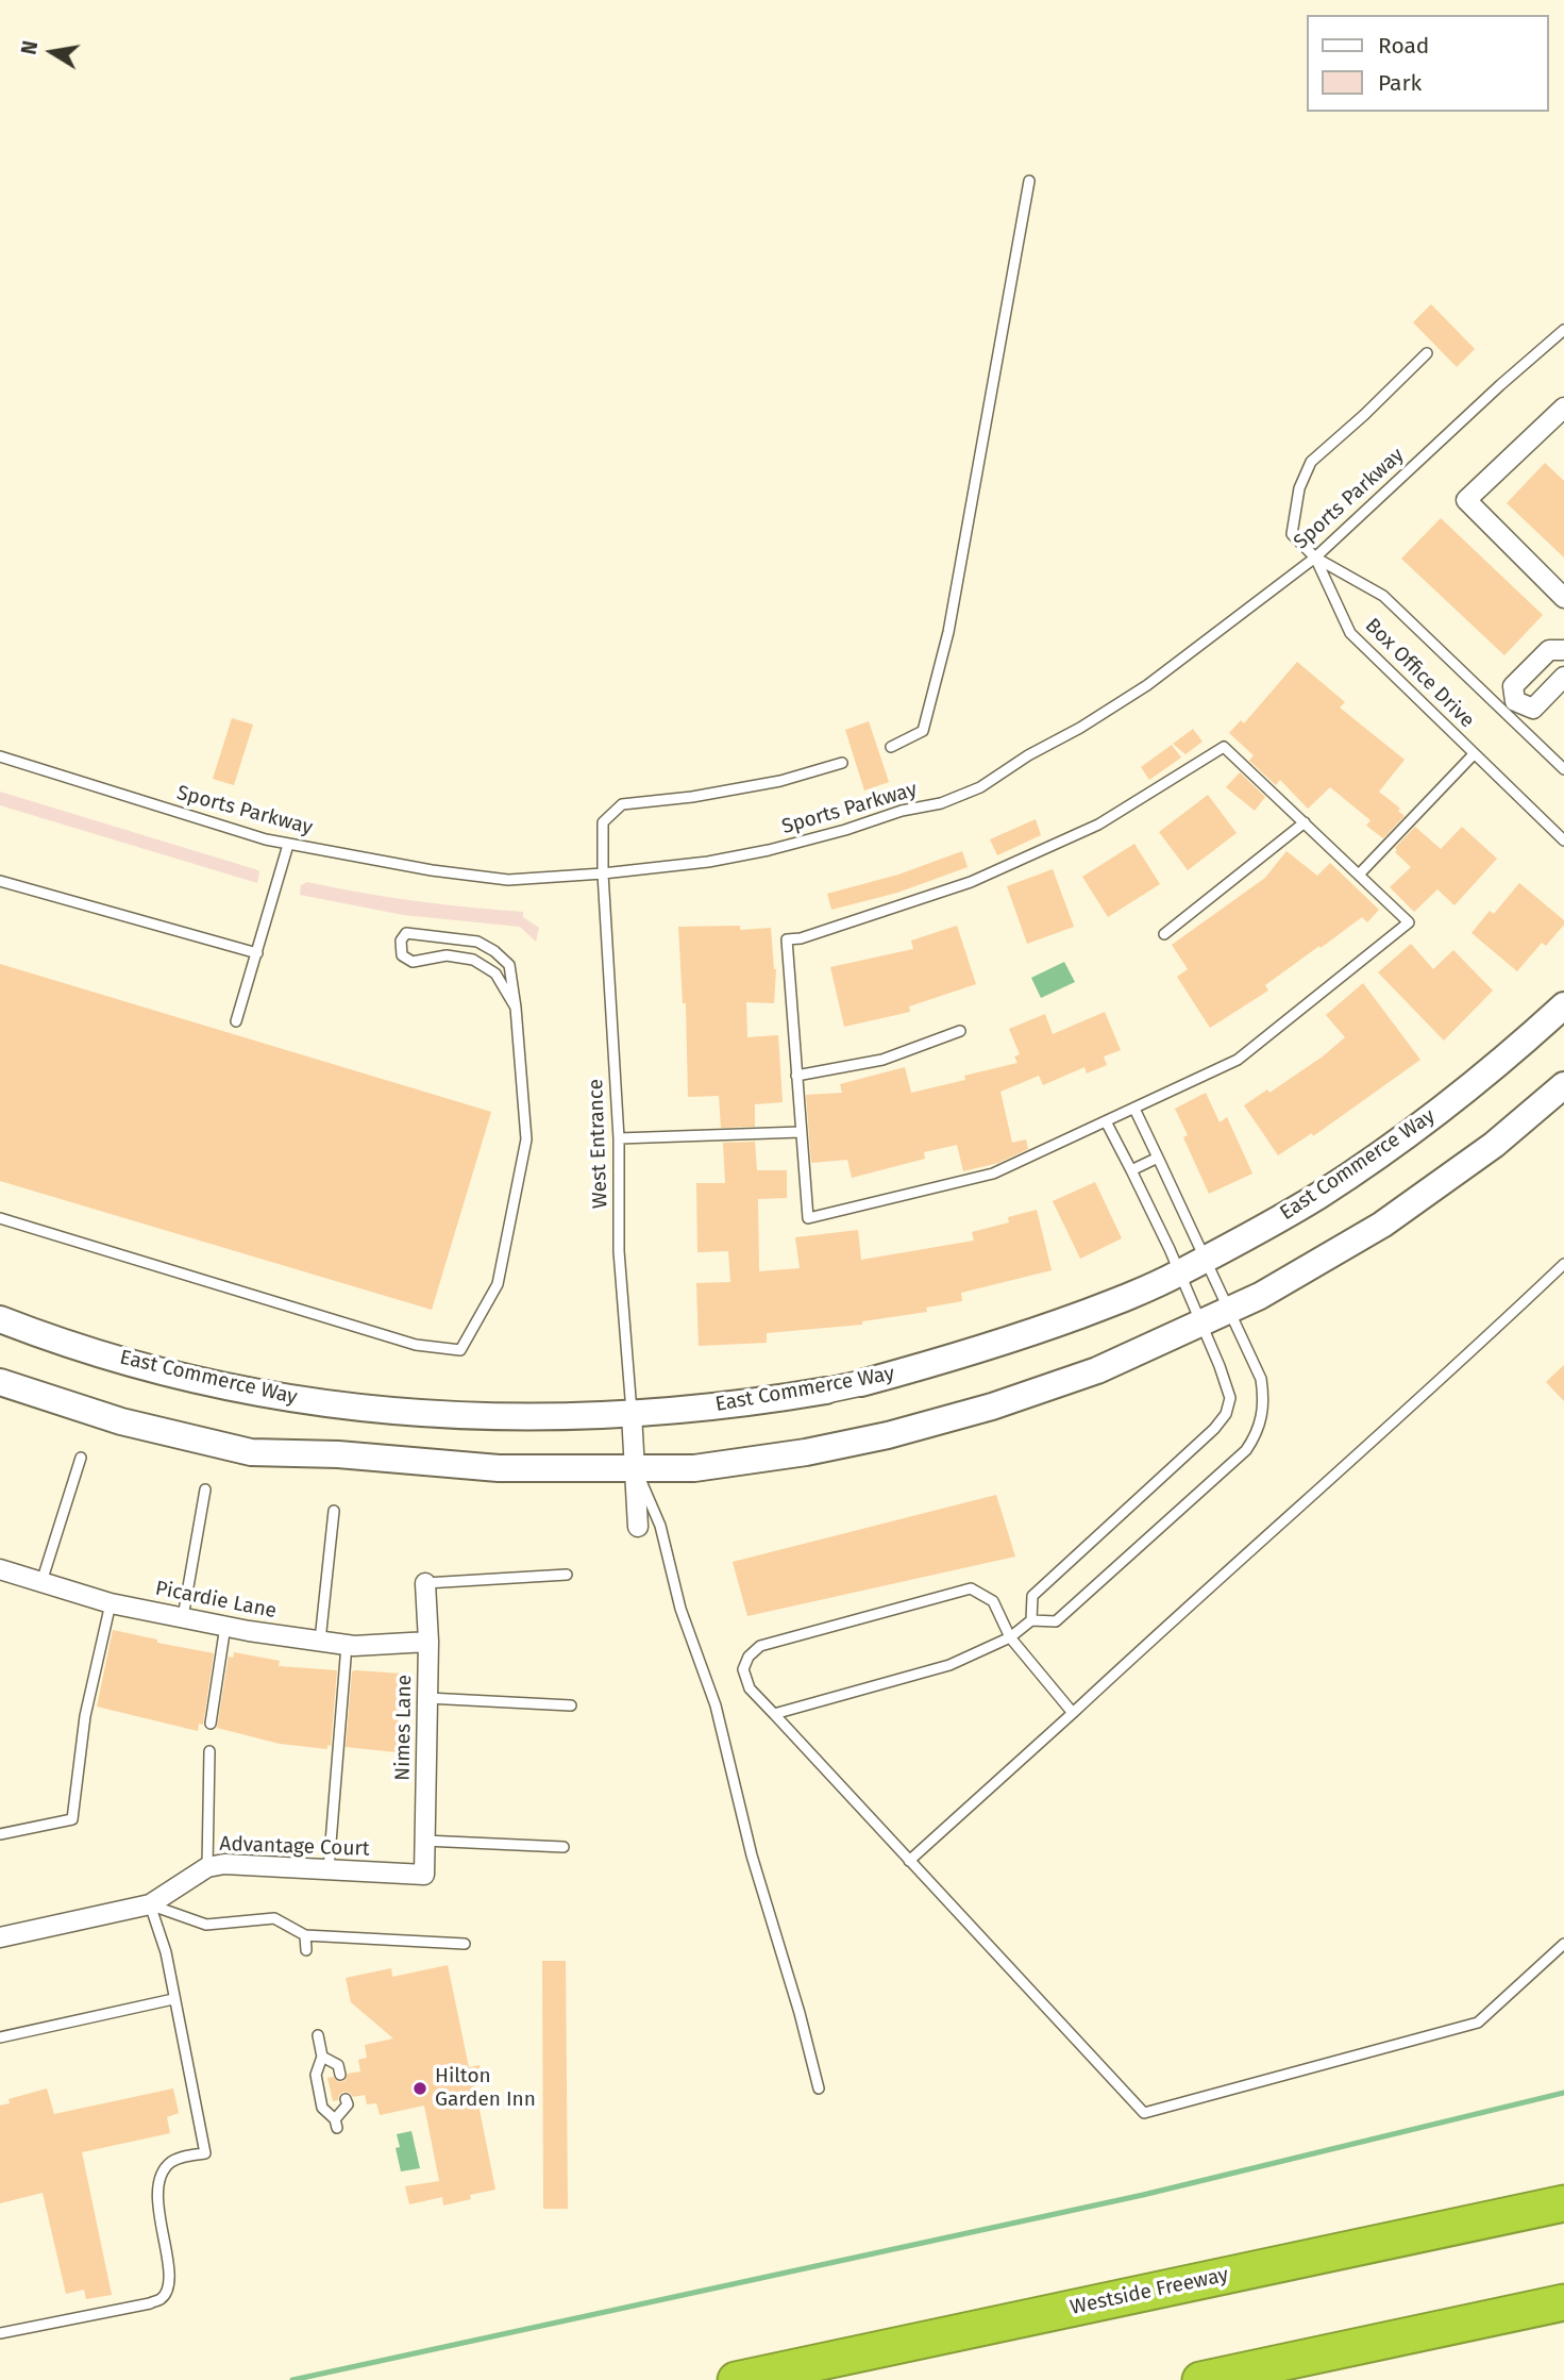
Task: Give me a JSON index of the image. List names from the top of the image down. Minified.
{"streets":{"highway":["Westside Freeway"],"main road":["East Commerce Way"],"street":["Picardie Lane","Nimes Lane","Advantage Court"],"lane":["Sports Parkway","Box Office Drive","West Entrance"]},"crossings":[["Sports Parkway","Box Office Drive"],["Sports Parkway","West Entrance"],["West Entrance","East Commerce Way"],["Picardie Lane","Nimes Lane"],["Nimes Lane","Advantage Court"]],"places":["Hilton Garden Inn"],"legend":["Road","Park"],"north":"left"}
